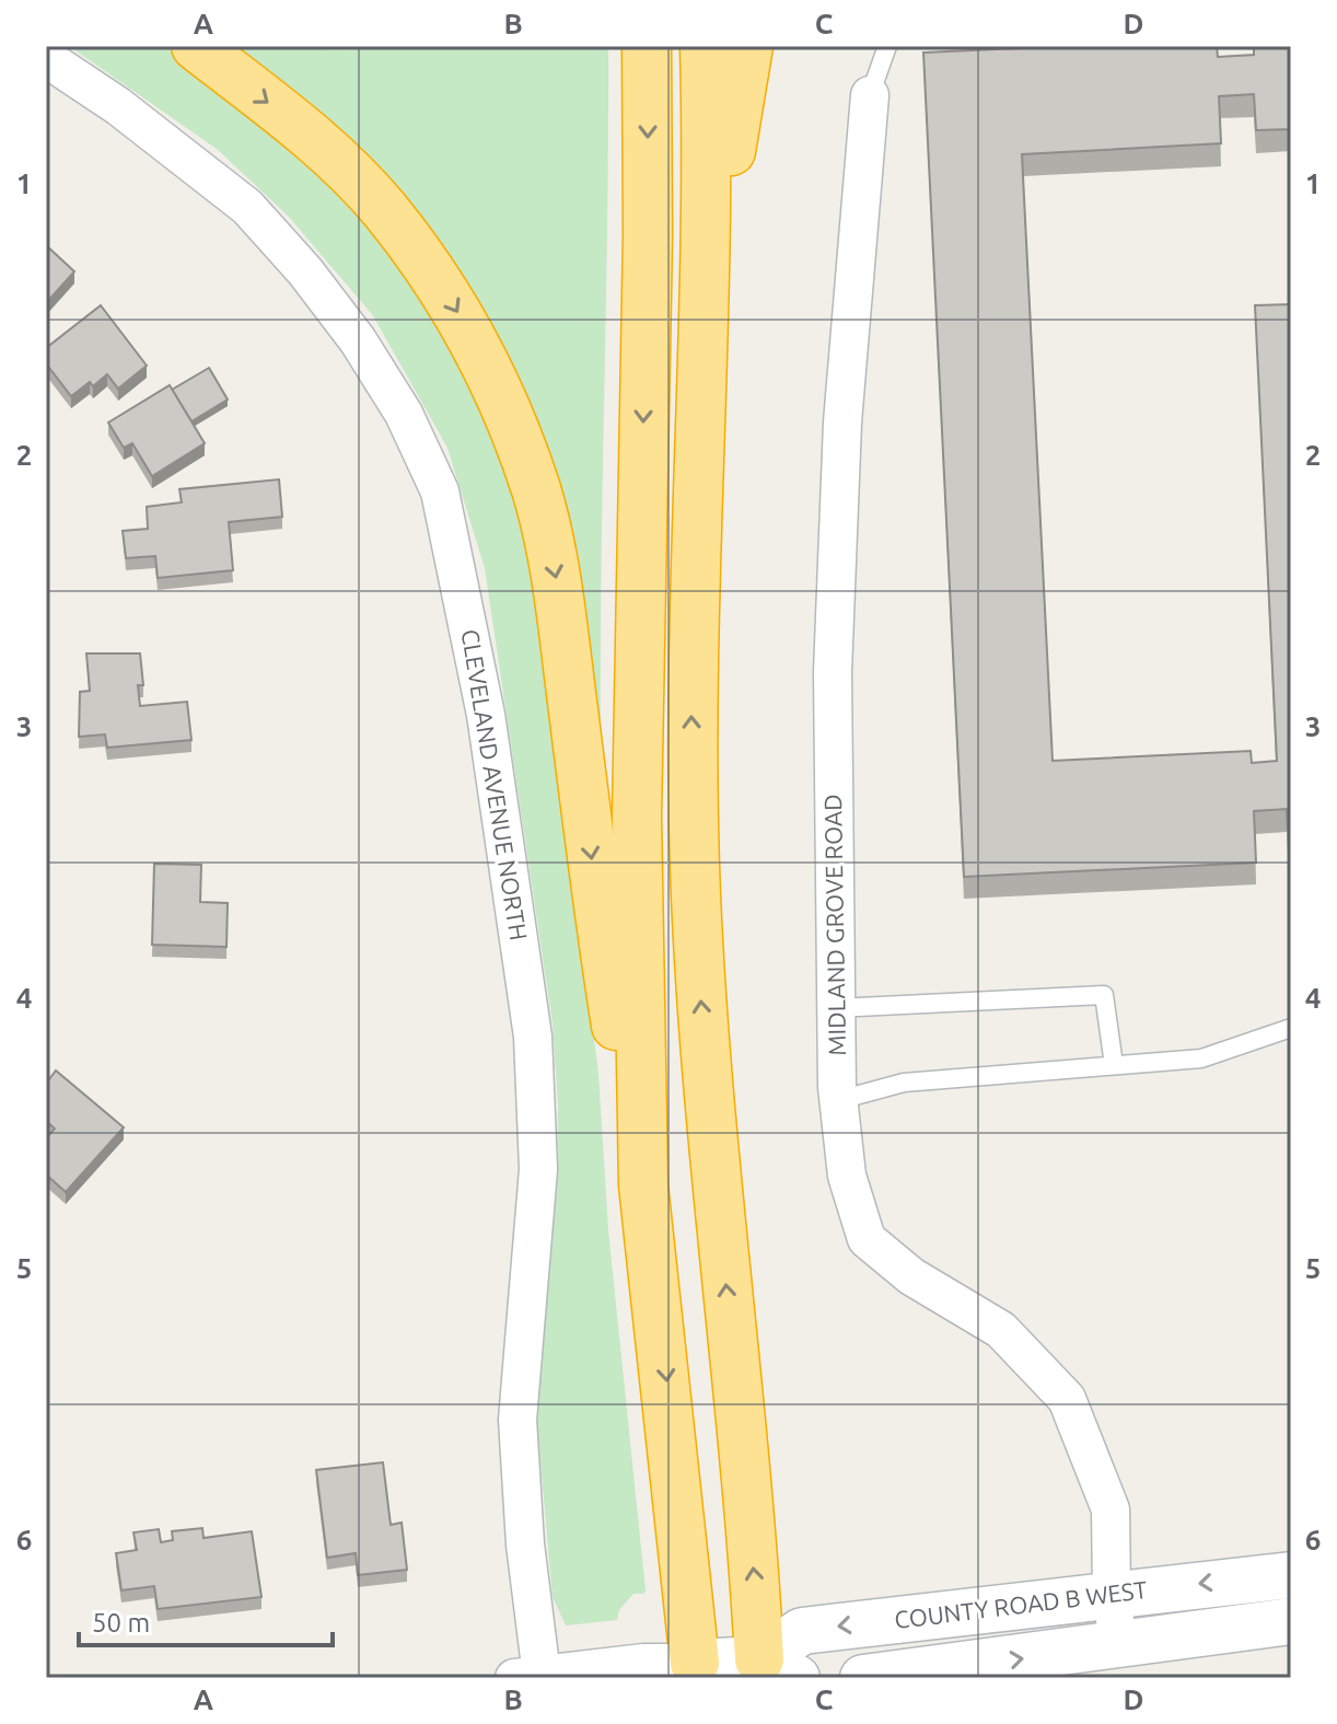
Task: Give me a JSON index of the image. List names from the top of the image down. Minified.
{"streets":{"street":["CLEVELAND AVENUE NORTH","MIDLAND GROVE ROAD","COUNTY ROAD B WEST"]},"crossings":[["MIDLAND GROVE ROAD","COUNTY ROAD B WEST"]],"scale_bar":"50 m","grid":{"columns":["A","B","C","D"],"rows":["1","2","3","4","5","6"]}}
